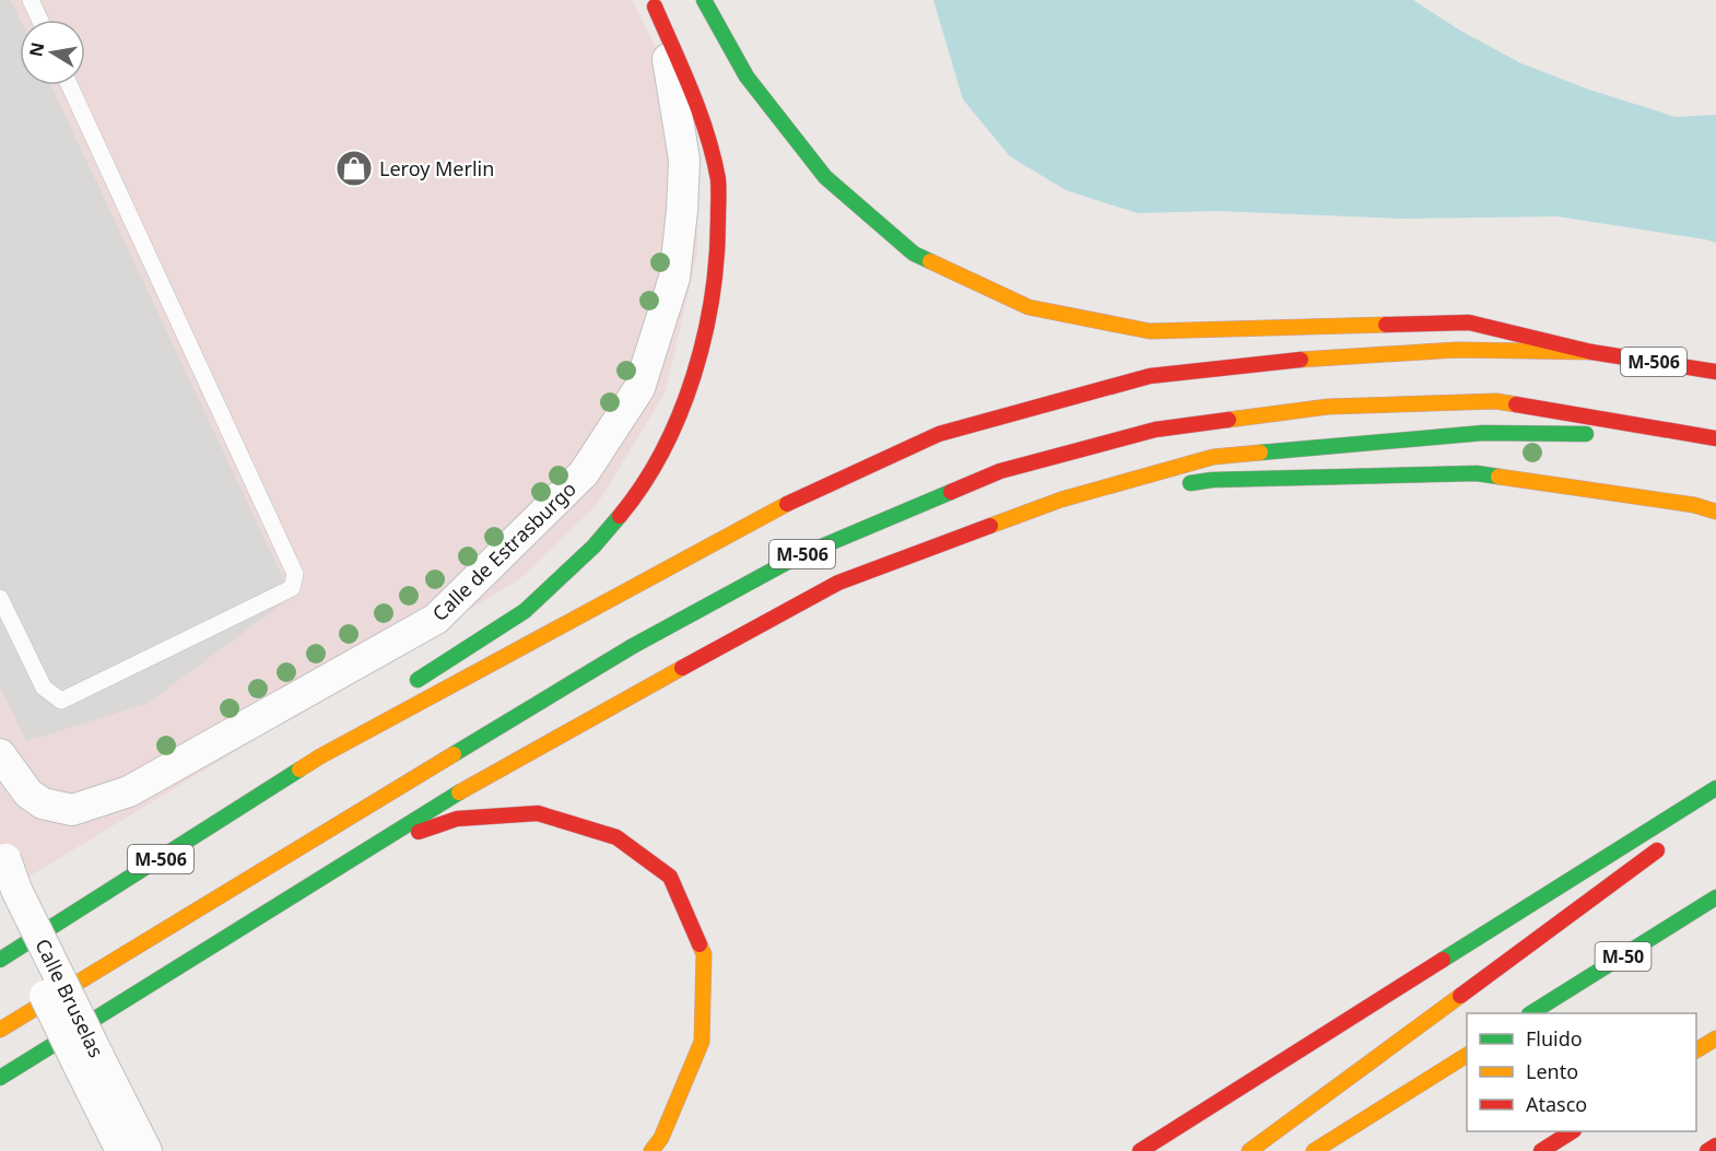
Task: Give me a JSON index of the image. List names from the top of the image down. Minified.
{"streets":{"highway":["M-506","M-50"],"street":["Calle de Estrasburgo","Calle Bruselas"]},"places":{"shop":["Leroy Merlin"]},"legend":["Fluido","Lento","Atasco"],"north":"left"}
